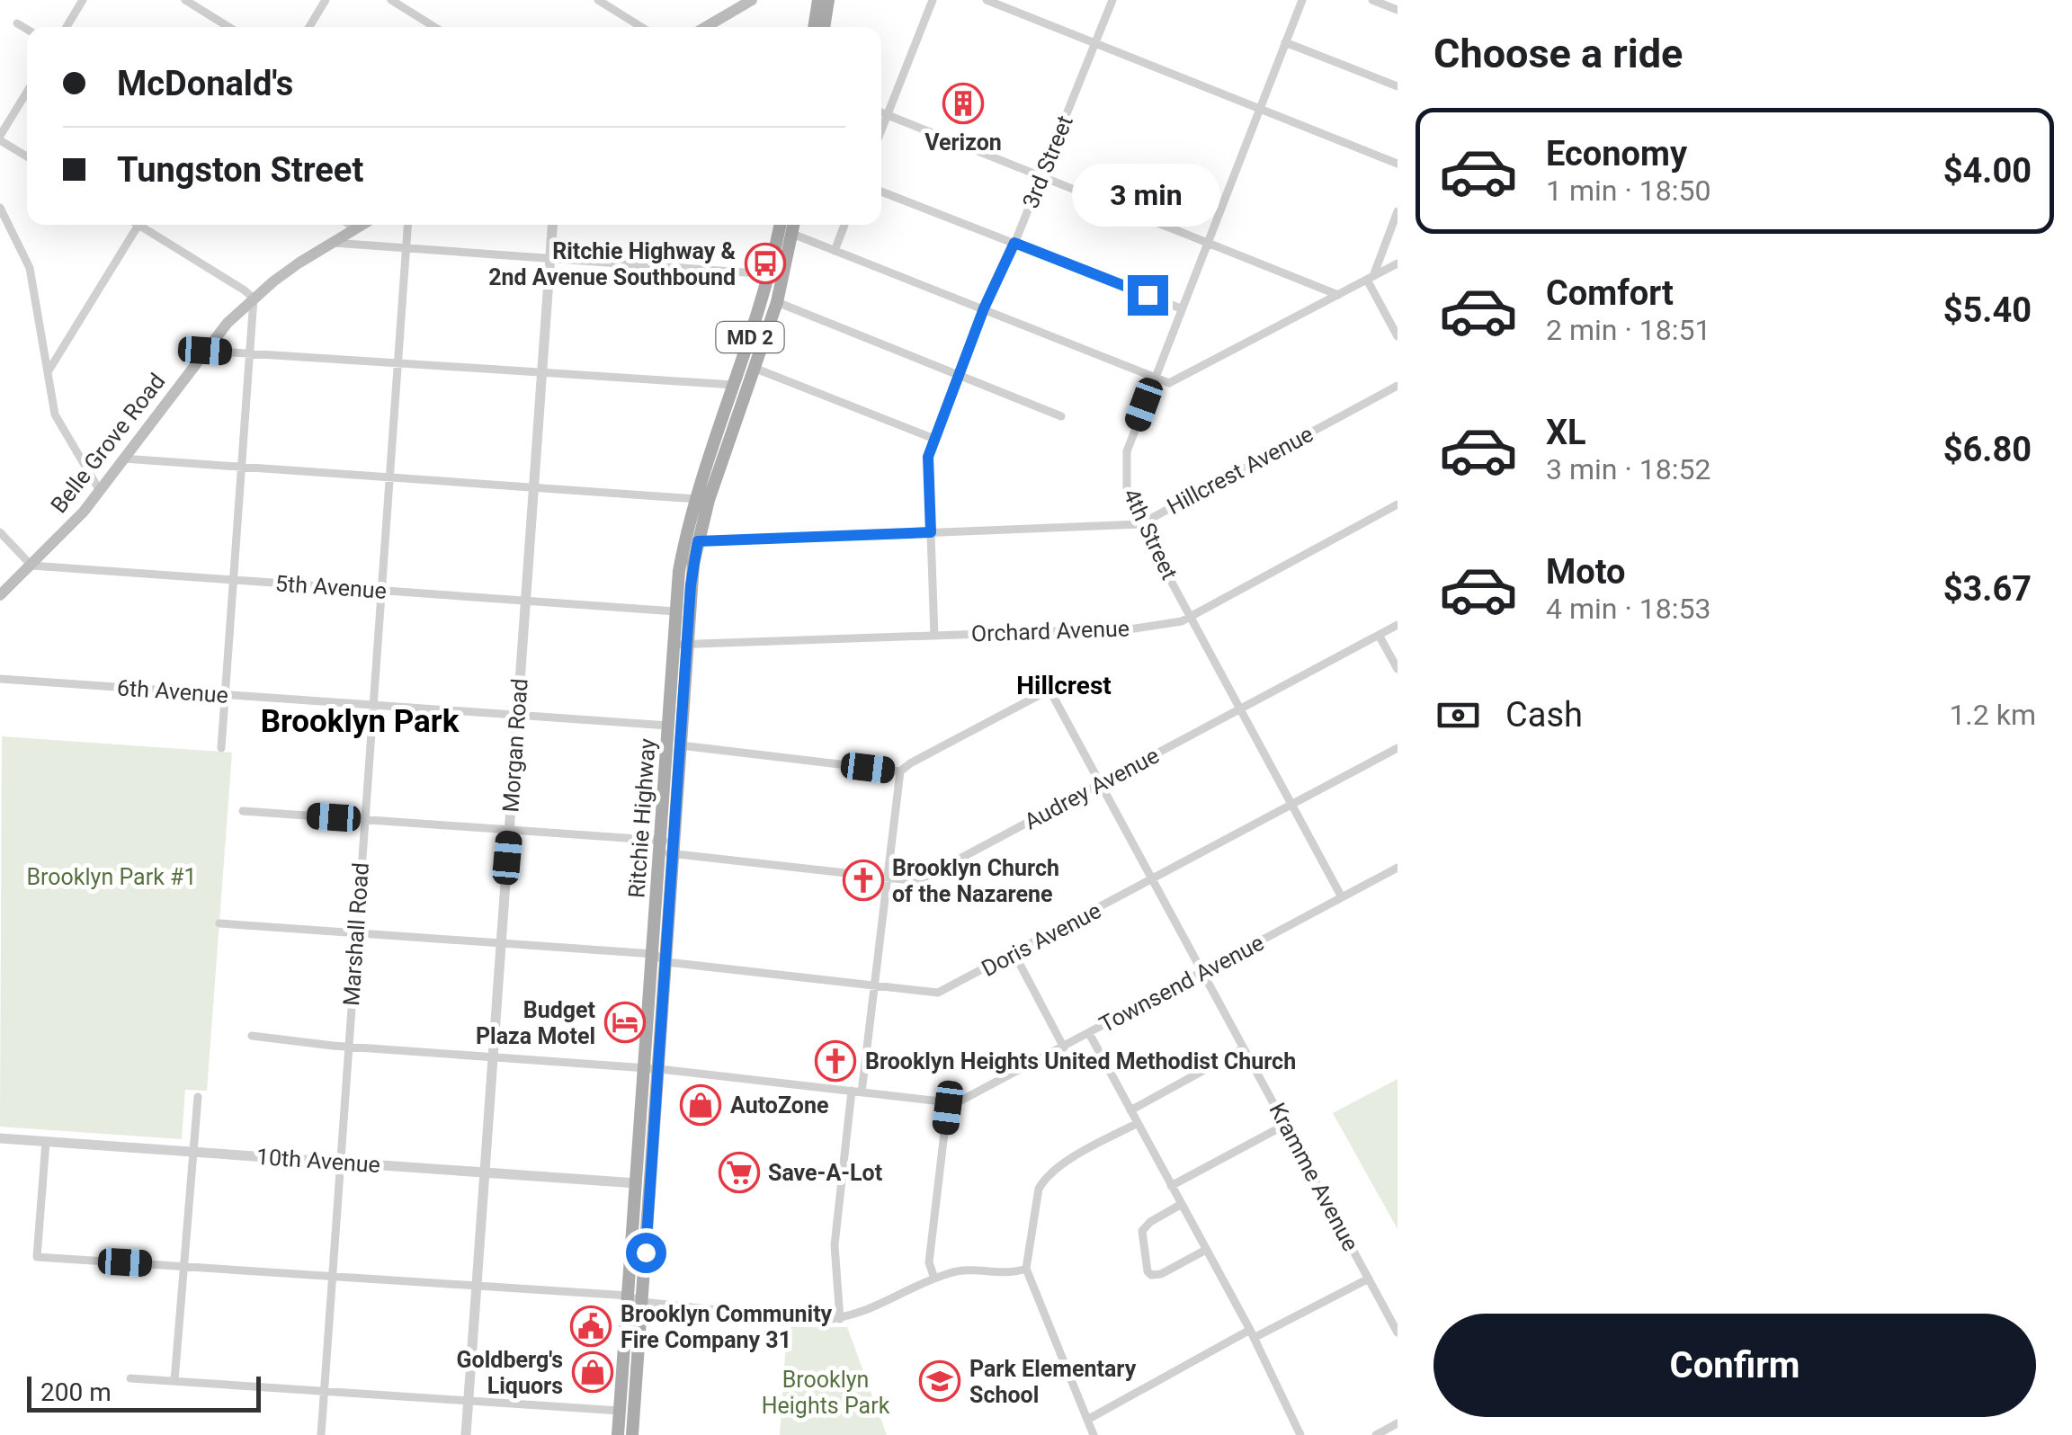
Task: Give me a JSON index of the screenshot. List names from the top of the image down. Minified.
{"streets":{"main road":["MD 2","Belle Grove Road","Ritchie Highway"],"street":["3rd Street","Hillcrest Avenue","4th Street","5th Avenue","Orchard Avenue","6th Avenue","Morgan Road","Audrey Avenue","Marshall Road","Doris Avenue","Townsend Avenue","10th Avenue","Kramme Avenue"]},"crossings":[["3rd Street","Hillcrest Avenue"],["3rd Street","Orchard Avenue"],["Belle Grove Road","5th Avenue"],["Hillcrest Avenue","4th Street"],["Hillcrest Avenue","Ritchie Highway"],["4th Street","Orchard Avenue"],["4th Street","Audrey Avenue"],["4th Street","Doris Avenue"],["4th Street","Townsend Avenue"],["5th Avenue","Morgan Road"],["5th Avenue","Ritchie Highway"],["5th Avenue","Marshall Road"],["Orchard Avenue","Ritchie Highway"],["6th Avenue","Morgan Road"],["6th Avenue","Ritchie Highway"],["6th Avenue","Marshall Road"],["Morgan Road","Audrey Avenue"],["Morgan Road","Townsend Avenue"],["Morgan Road","10th Avenue"],["Audrey Avenue","Ritchie Highway"],["Audrey Avenue","Marshall Road"],["Audrey Avenue","Kramme Avenue"],["Ritchie Highway","Doris Avenue"],["Ritchie Highway","Townsend Avenue"],["Ritchie Highway","10th Avenue"],["Marshall Road","Townsend Avenue"],["Marshall Road","10th Avenue"],["Doris Avenue","Kramme Avenue"],["Townsend Avenue","Kramme Avenue"]],"districts":["Hillcrest","Brooklyn Park"],"parks":["Brooklyn Park #1","Brooklyn Heights Park"],"places":{"building":["Verizon"],"bus stop":["Ritchie Highway & 2nd Avenue Southbound"],"church":["Brooklyn Church of the Nazarene","Brooklyn Heights United Methodist Church"],"hotel":["Budget Plaza Motel"],"shop":["AutoZone","Goldberg's Liquors"],"supermarket":["Save-A-Lot"],"public building":["Brooklyn Community Fire Company 31"],"school or university":["Park Elementary School"]},"scale_bar":"200 m","page":{"heading":"Choose a ride","banner":["McDonald's","Tungston Street"],"list":[{"name":"Economy","note":"1 min · 18:50","value":"$4.00"},{"name":"Comfort","note":"2 min · 18:51","value":"$5.40"},{"name":"XL","note":"3 min · 18:52","value":"$6.80"},{"name":"Moto","note":"4 min · 18:53","value":"$3.67"}],"bubble":"3 min","pay":["Cash","1.2 km"],"buttons":"Confirm","scale":"200 m"}}
